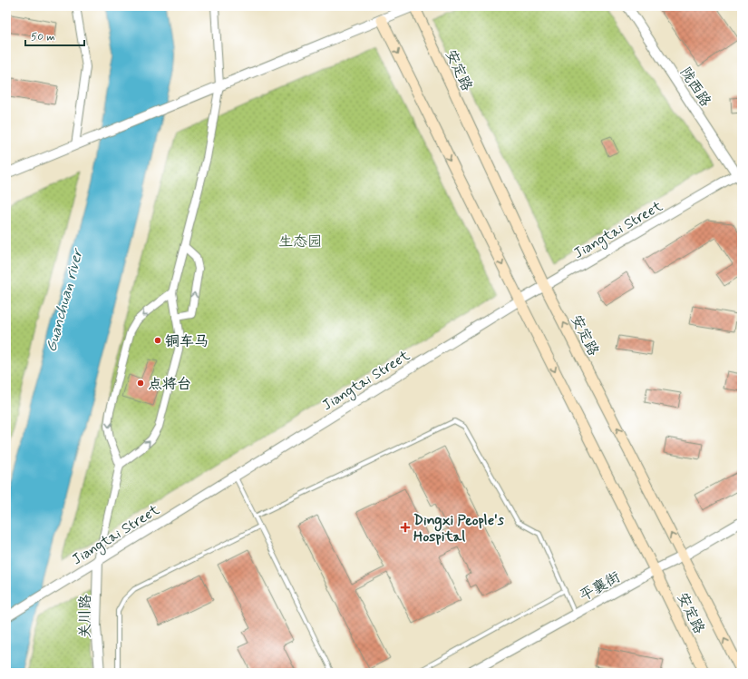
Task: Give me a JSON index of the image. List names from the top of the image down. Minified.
{"streets":{"main road":["安定路"],"street":["陇西路","Jiangtai Street","平襄街","关川路"]},"crossings":[["安定路","Jiangtai Street"],["安定路","平襄街"],["陇西路","Jiangtai Street"],["Jiangtai Street","关川路"]],"water":["Guanchuan river"],"parks":["生态园"],"places":{"other":["铜车马","点将台"],"health":["Dingxi People's Hospital"]},"scale_bar":"50 m"}
